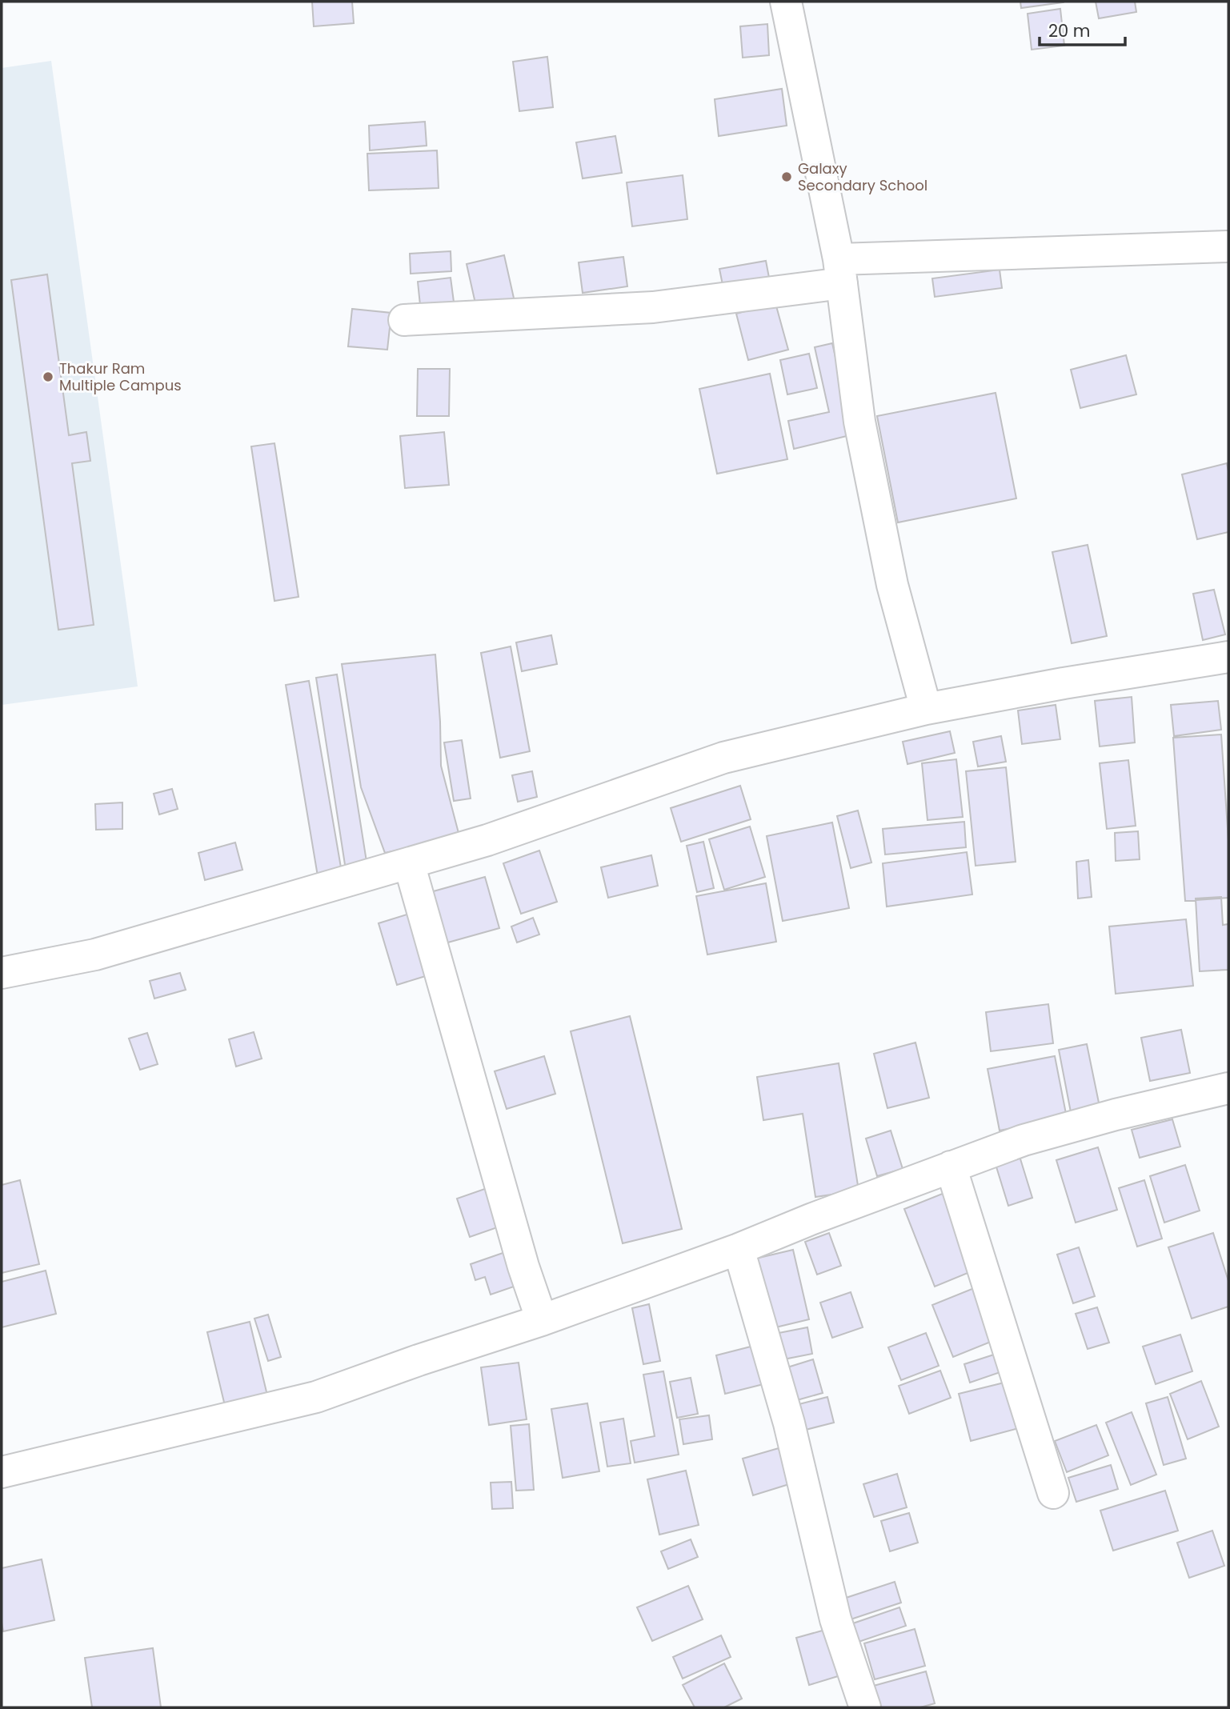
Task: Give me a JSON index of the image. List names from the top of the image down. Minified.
{"places":["Galaxy Secondary School","Thakur Ram Multiple Campus"],"scale_bar":"20 m"}
